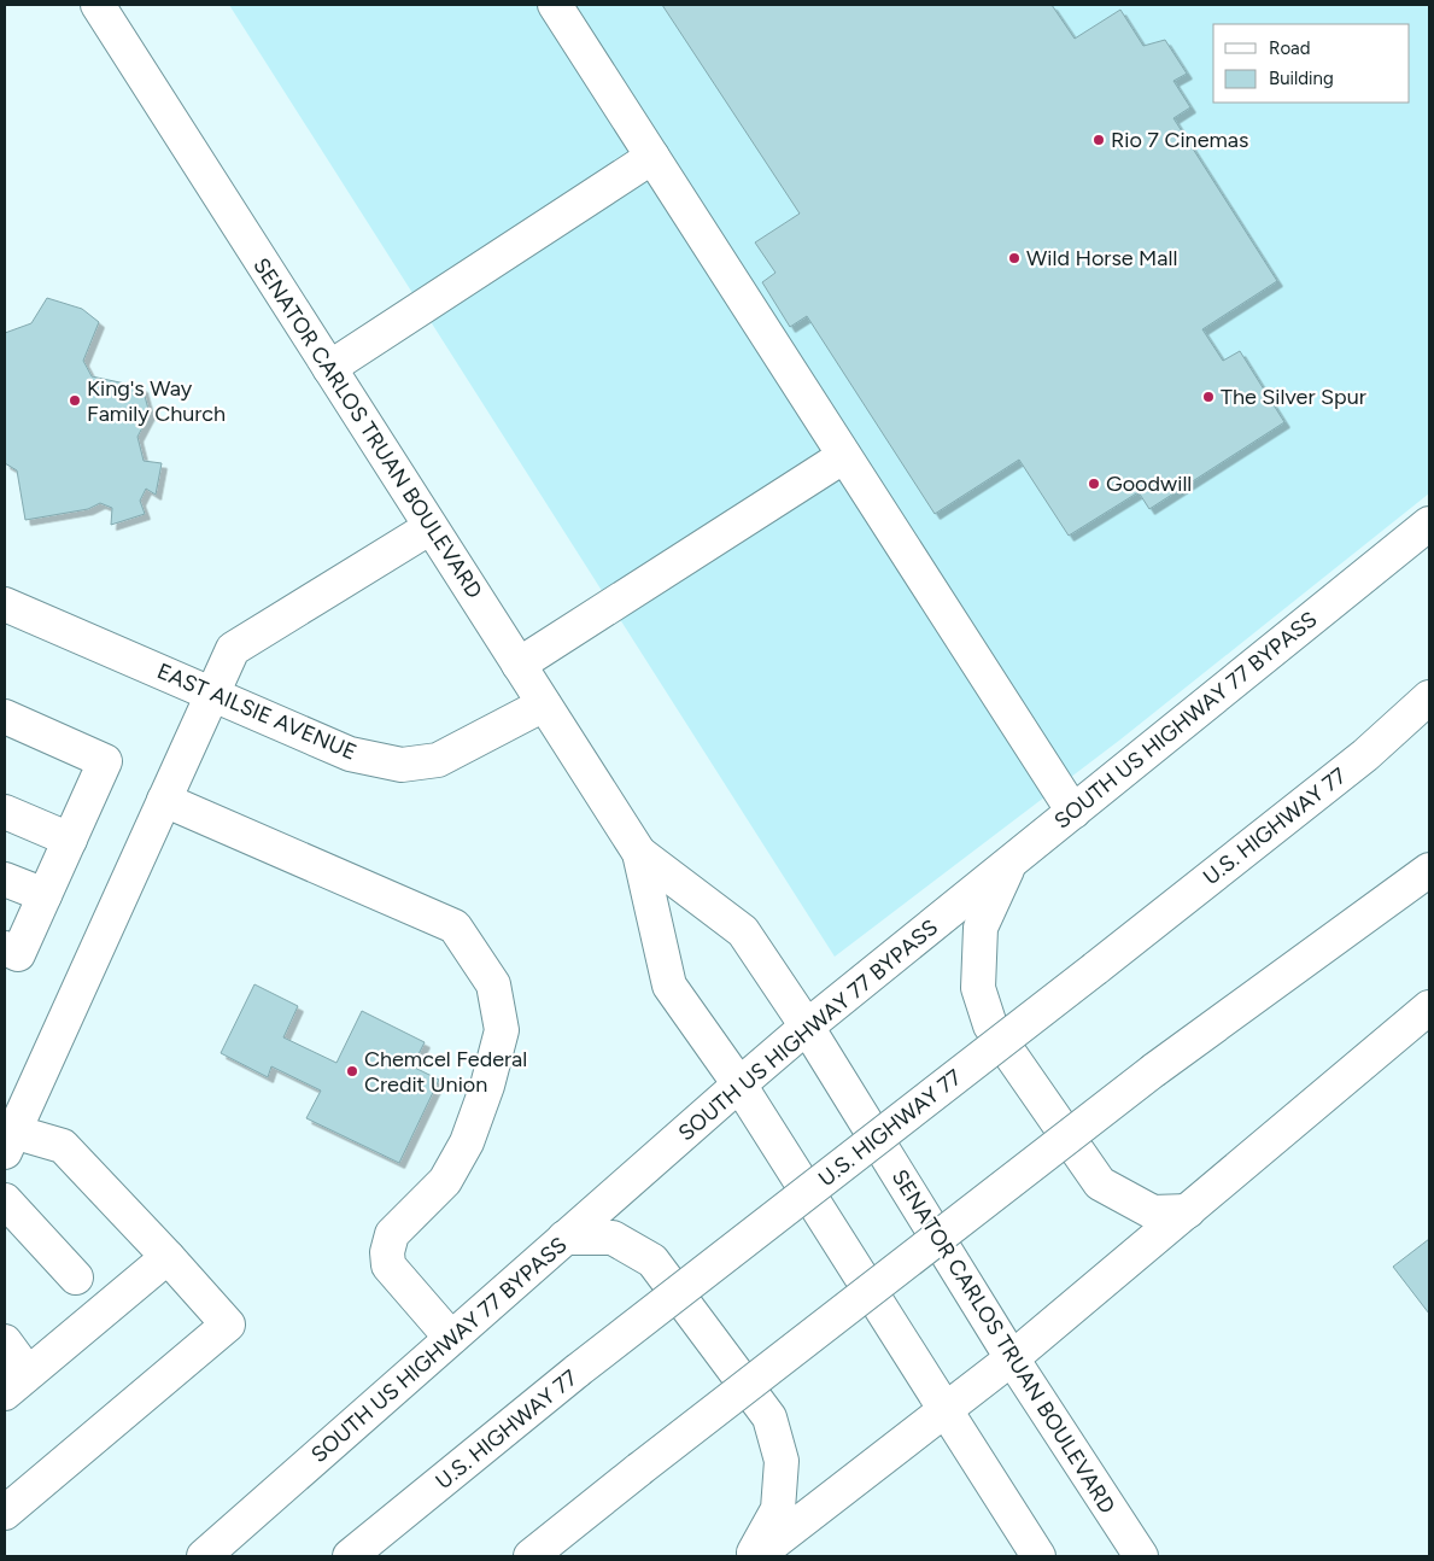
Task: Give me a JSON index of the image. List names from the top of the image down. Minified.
{"streets":{"main road":["SENATOR CARLOS TRUAN BOULEVARD","EAST AILSIE AVENUE","SOUTH US HIGHWAY 77 BYPASS","U.S. HIGHWAY 77"]},"crossings":[["SENATOR CARLOS TRUAN BOULEVARD","EAST AILSIE AVENUE"],["SENATOR CARLOS TRUAN BOULEVARD","SOUTH US HIGHWAY 77 BYPASS"]],"places":["Rio 7 Cinemas","Wild Horse Mall","The Silver Spur","King's Way Family Church","Goodwill","Chemcel Federal Credit Union"],"legend":["Road","Building"]}
